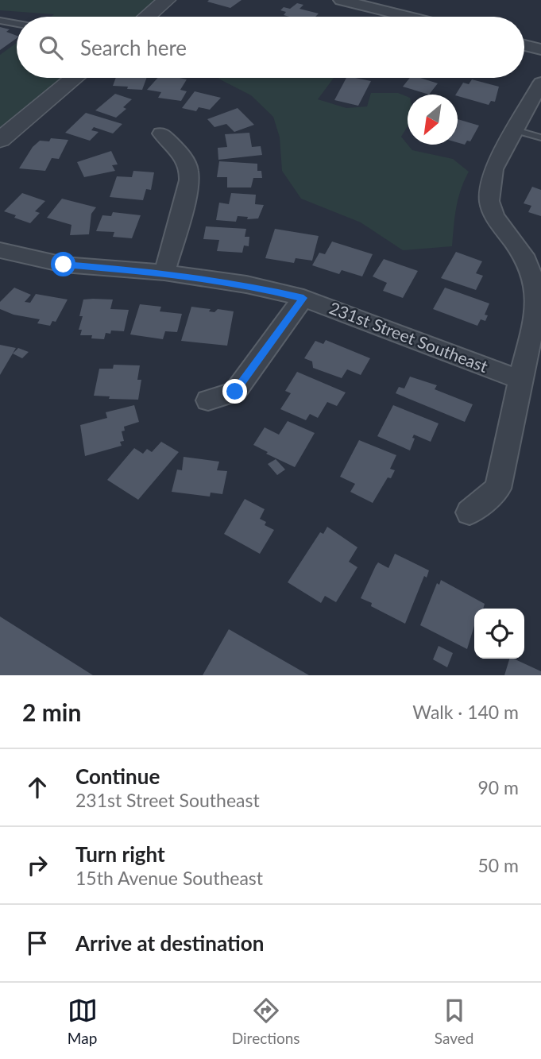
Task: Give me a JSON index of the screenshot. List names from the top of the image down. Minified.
{"streets":{"street":["231st Street Southeast"]},"north":"bottom left","page":{"search":"Search here","heading":["2 min","Walk · 140 m"],"list":[["Continue","231st Street Southeast","90 m"],["Turn right","15th Avenue Southeast","50 m"],"Arrive at destination"],"nav":["Map","Directions","Saved"]}}
